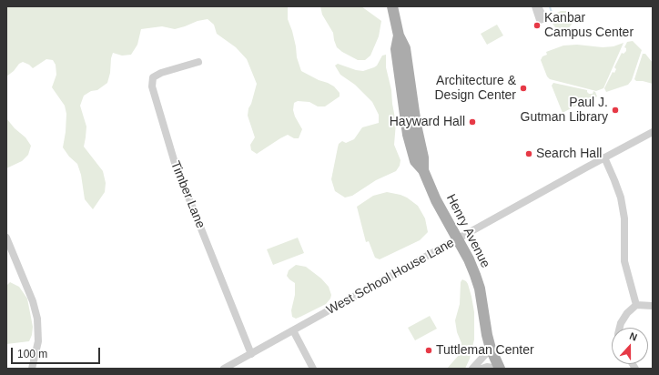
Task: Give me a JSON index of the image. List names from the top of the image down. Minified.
{"streets":{"main road":["Henry Avenue"],"street":["Timber Lane","West School House Lane"]},"crossings":[["Timber Lane","West School House Lane"],["Henry Avenue","West School House Lane"]],"places":["Kanbar Campus Center","Architecture & Design Center","Paul J. Gutman Library","Hayward Hall","Search Hall","Tuttleman Center"],"scale_bar":"100 m","north":"top"}
